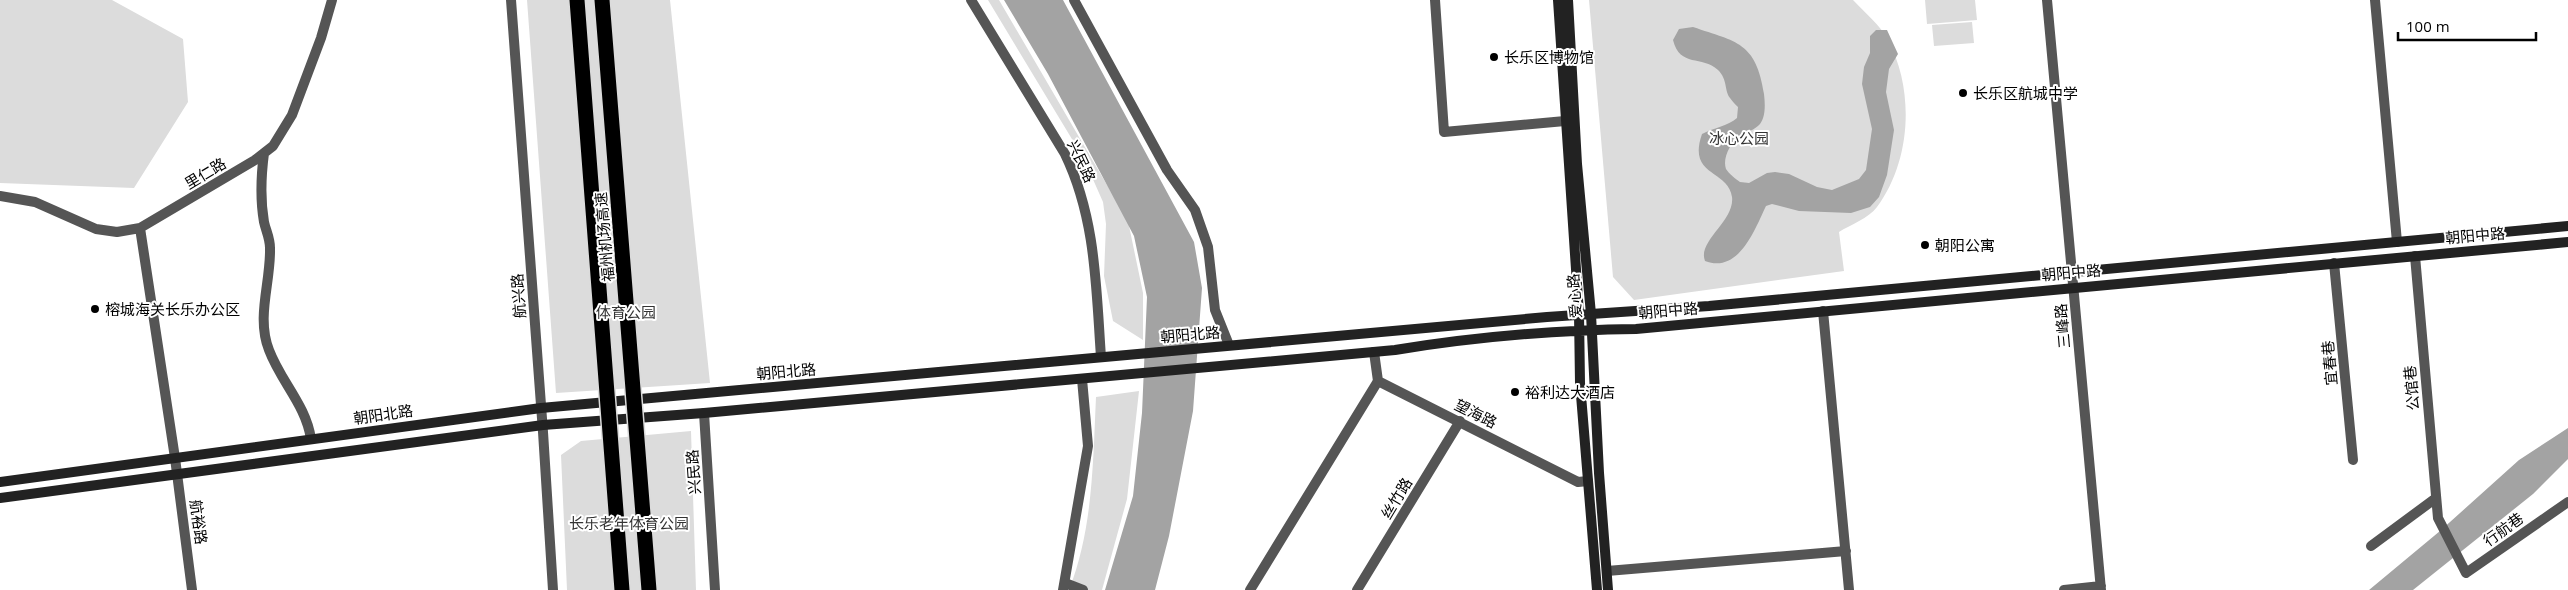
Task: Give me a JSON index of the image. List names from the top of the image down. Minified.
{"streets":{"highway":["福州机场高速"],"main road":["朝阳中路","爱心路","朝阳北路"],"street":["兴民路","里仁路","航兴路","三峰路","宜春巷","公馆巷","望海路","丝竹路","航裕路","行航巷"]},"crossings":[["兴民路","朝阳北路"],["里仁路","航裕路"],["朝阳中路","爱心路"],["朝阳中路","三峰路"],["朝阳中路","朝阳北路"],["朝阳中路","宜春巷"],["朝阳中路","公馆巷"],["航兴路","朝阳北路"],["爱心路","朝阳北路"],["爱心路","望海路"],["朝阳北路","航裕路"],["公馆巷","行航巷"],["望海路","丝竹路"]],"parks":["冰心公园","体育公园","长乐老年体育公园"],"places":["长乐区博物馆","长乐区航城中学","朝阳公寓","榕城海关长乐办公区","裕利达大酒店"],"scale_bar":"100 m"}
